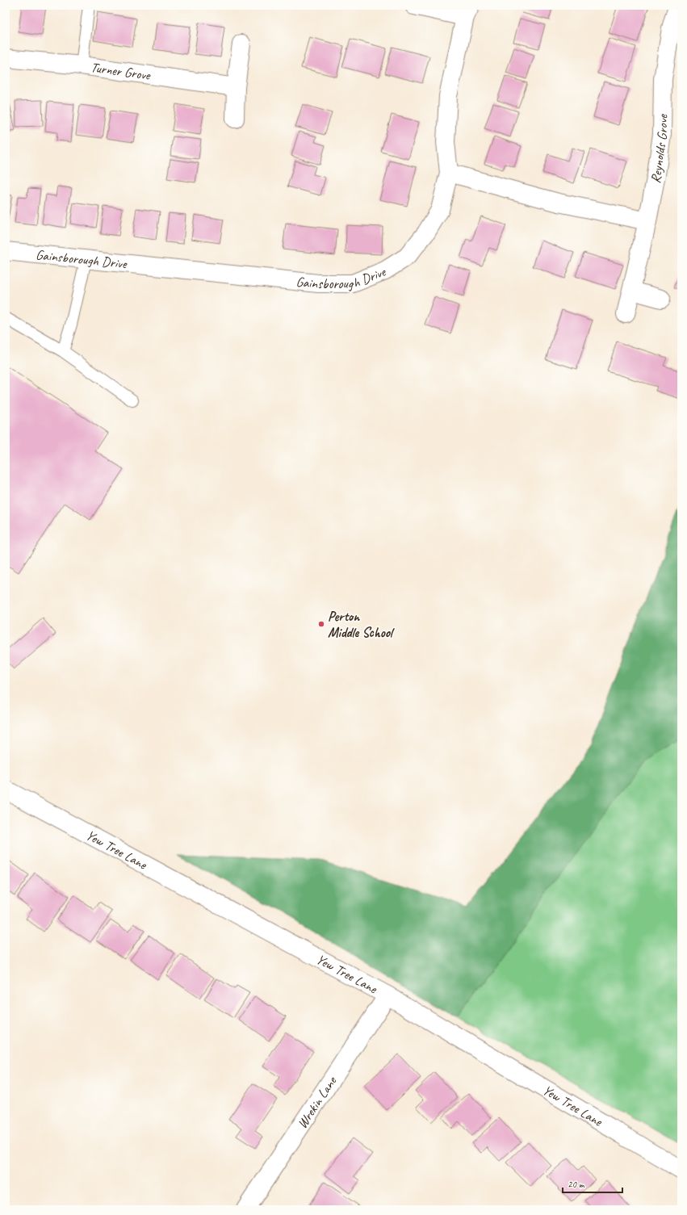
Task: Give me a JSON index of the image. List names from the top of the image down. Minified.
{"streets":{"street":["Turner Grove","Reynolds Grove","Gainsborough Drive","Yew Tree Lane","Wrekin Lane"]},"crossings":[["Yew Tree Lane","Wrekin Lane"]],"places":["Perton Middle School"],"scale_bar":"20 m"}
